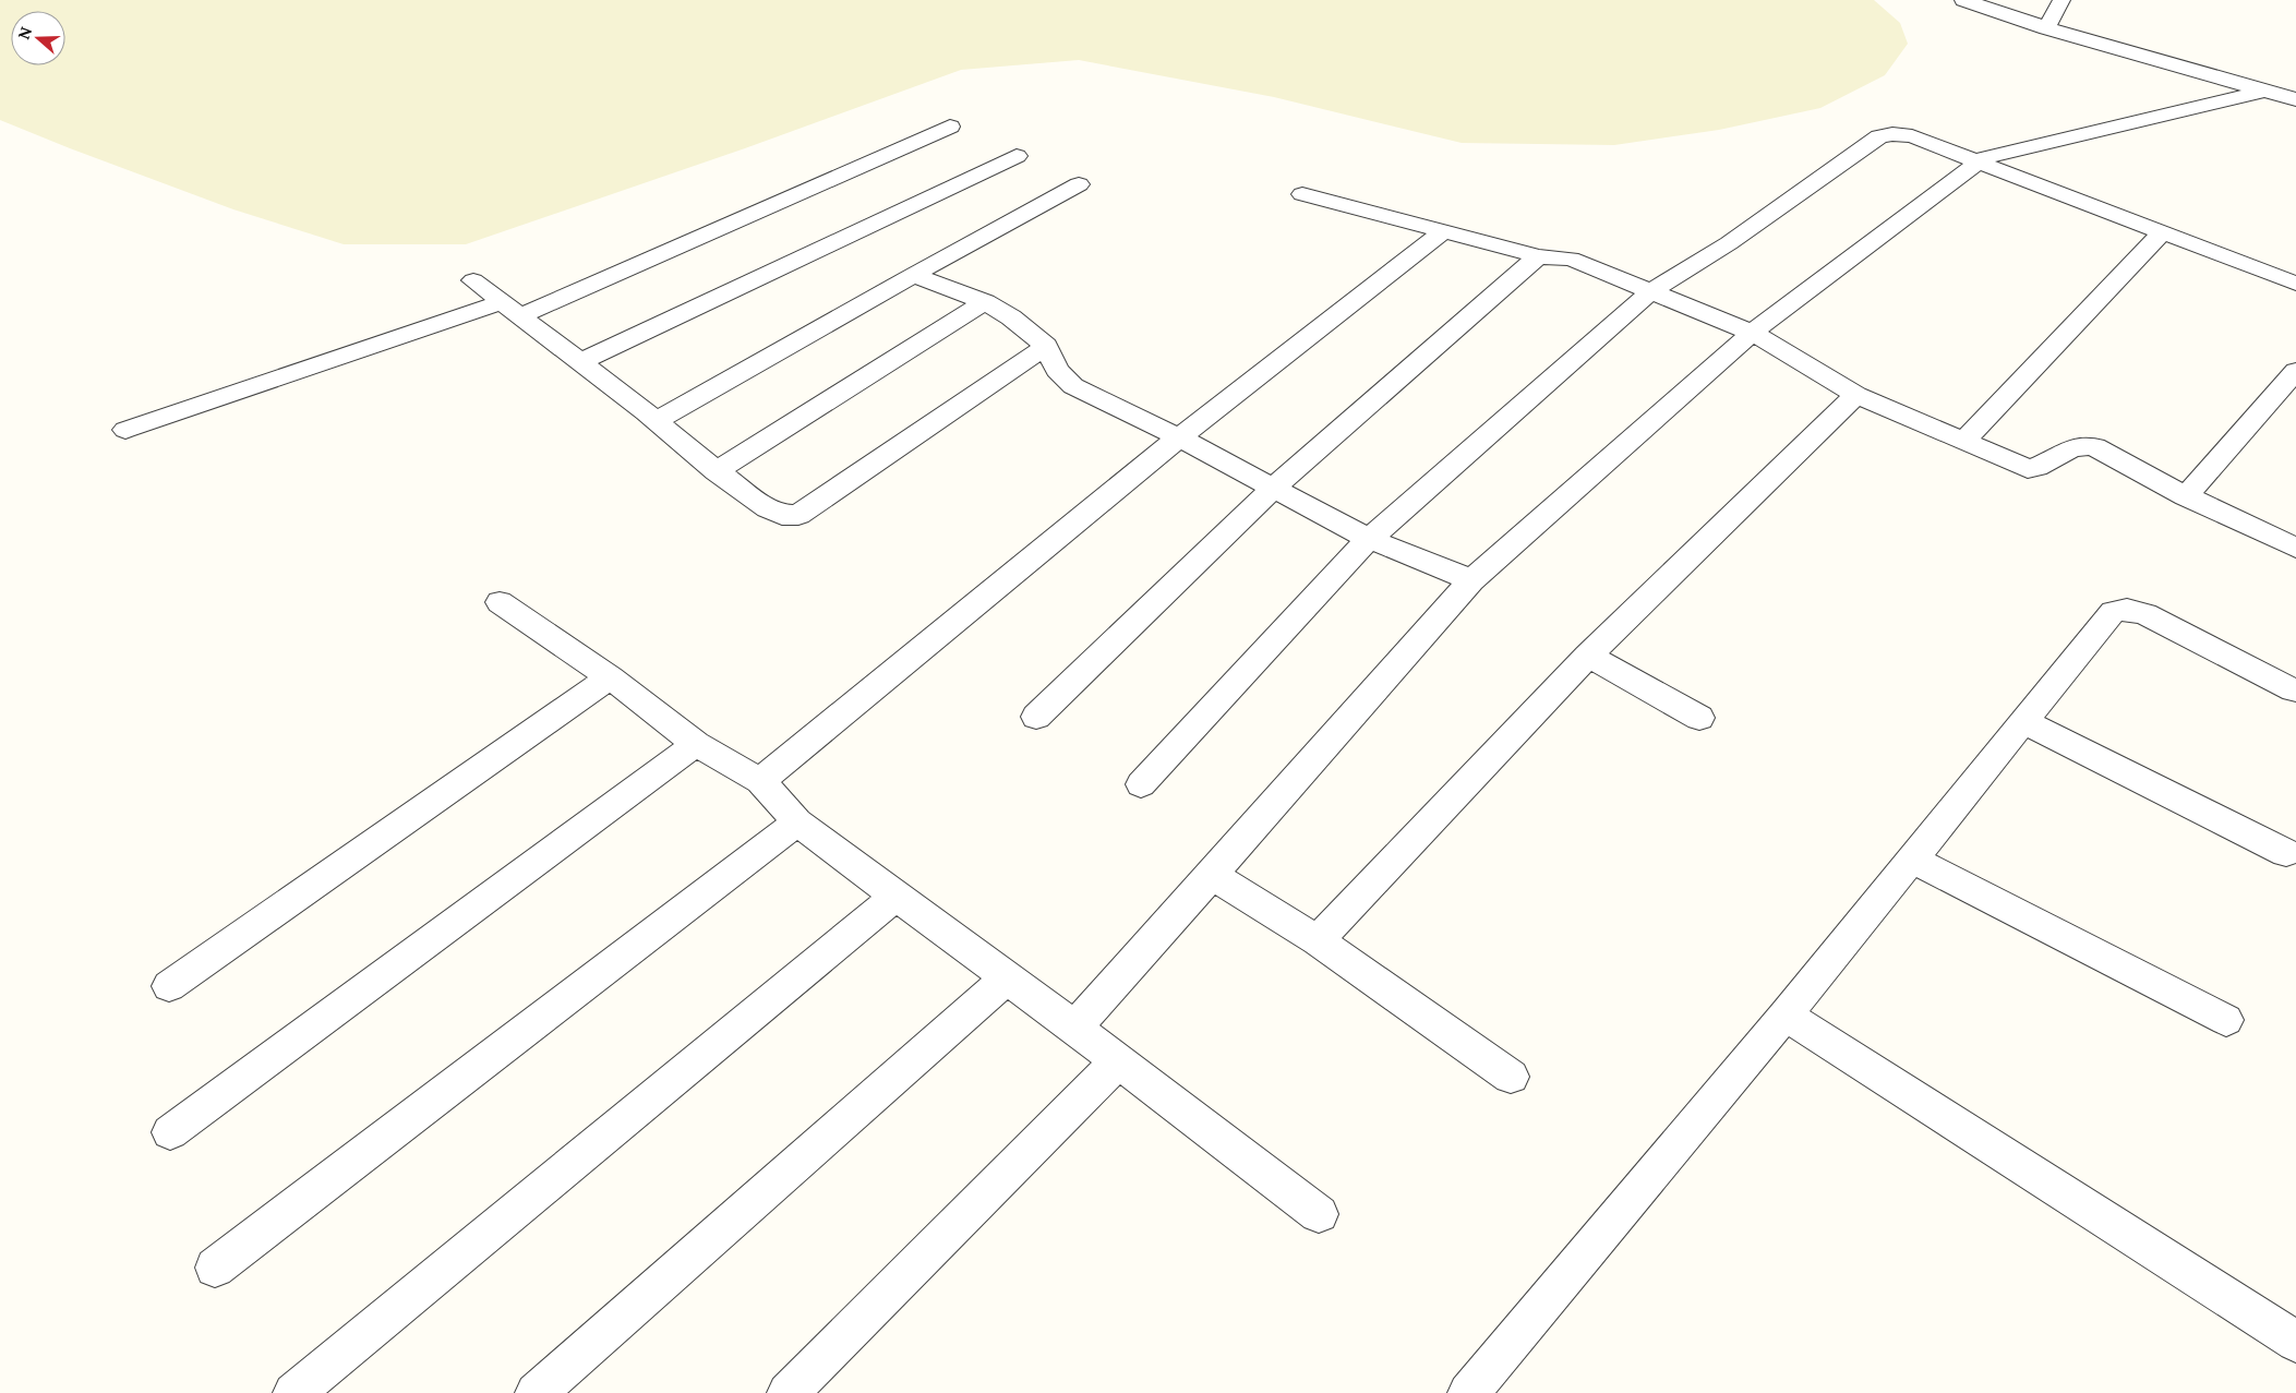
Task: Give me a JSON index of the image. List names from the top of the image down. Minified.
{"north":"left"}
